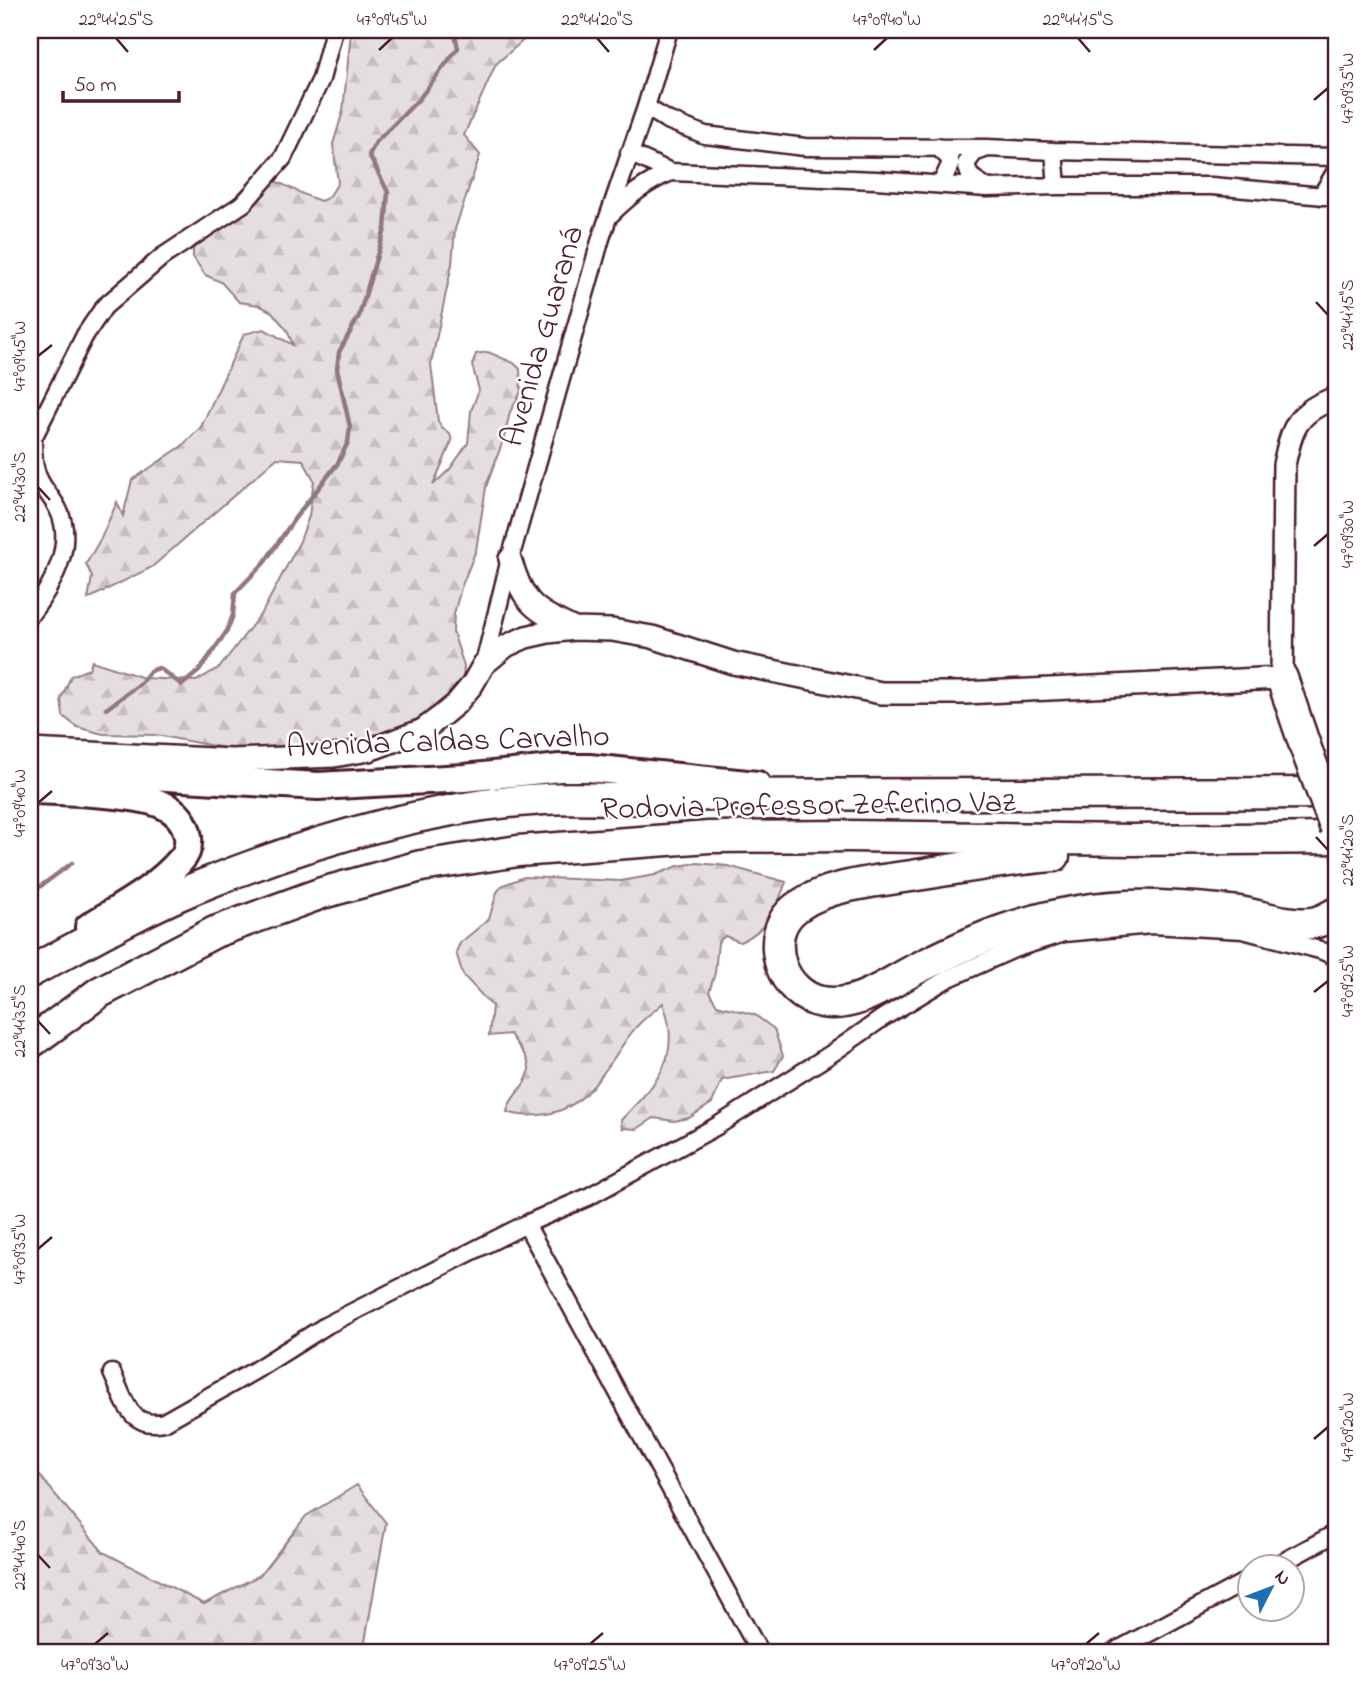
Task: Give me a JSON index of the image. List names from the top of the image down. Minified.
{"streets":{"highway":["Rodovia Professor Zeferino Vaz"],"main road":["Avenida Caldas Carvalho"],"street":["Avenida Guaraná"]},"crossings":[["Avenida Guaraná","Avenida Caldas Carvalho"],["Avenida Caldas Carvalho","Rodovia Professor Zeferino Vaz"]],"scale_bar":"50 m","north":"top right","coordinates":["22°44'25\"S","47°09'45\"W","22°44'20\"S","47°09'40\"W","22°44'15\"S","47°09'35\"W","22°44'30\"S","47°09'30\"W","47°09'25\"W","22°44'35\"S","47°09'20\"W","22°44'40\"S"]}
